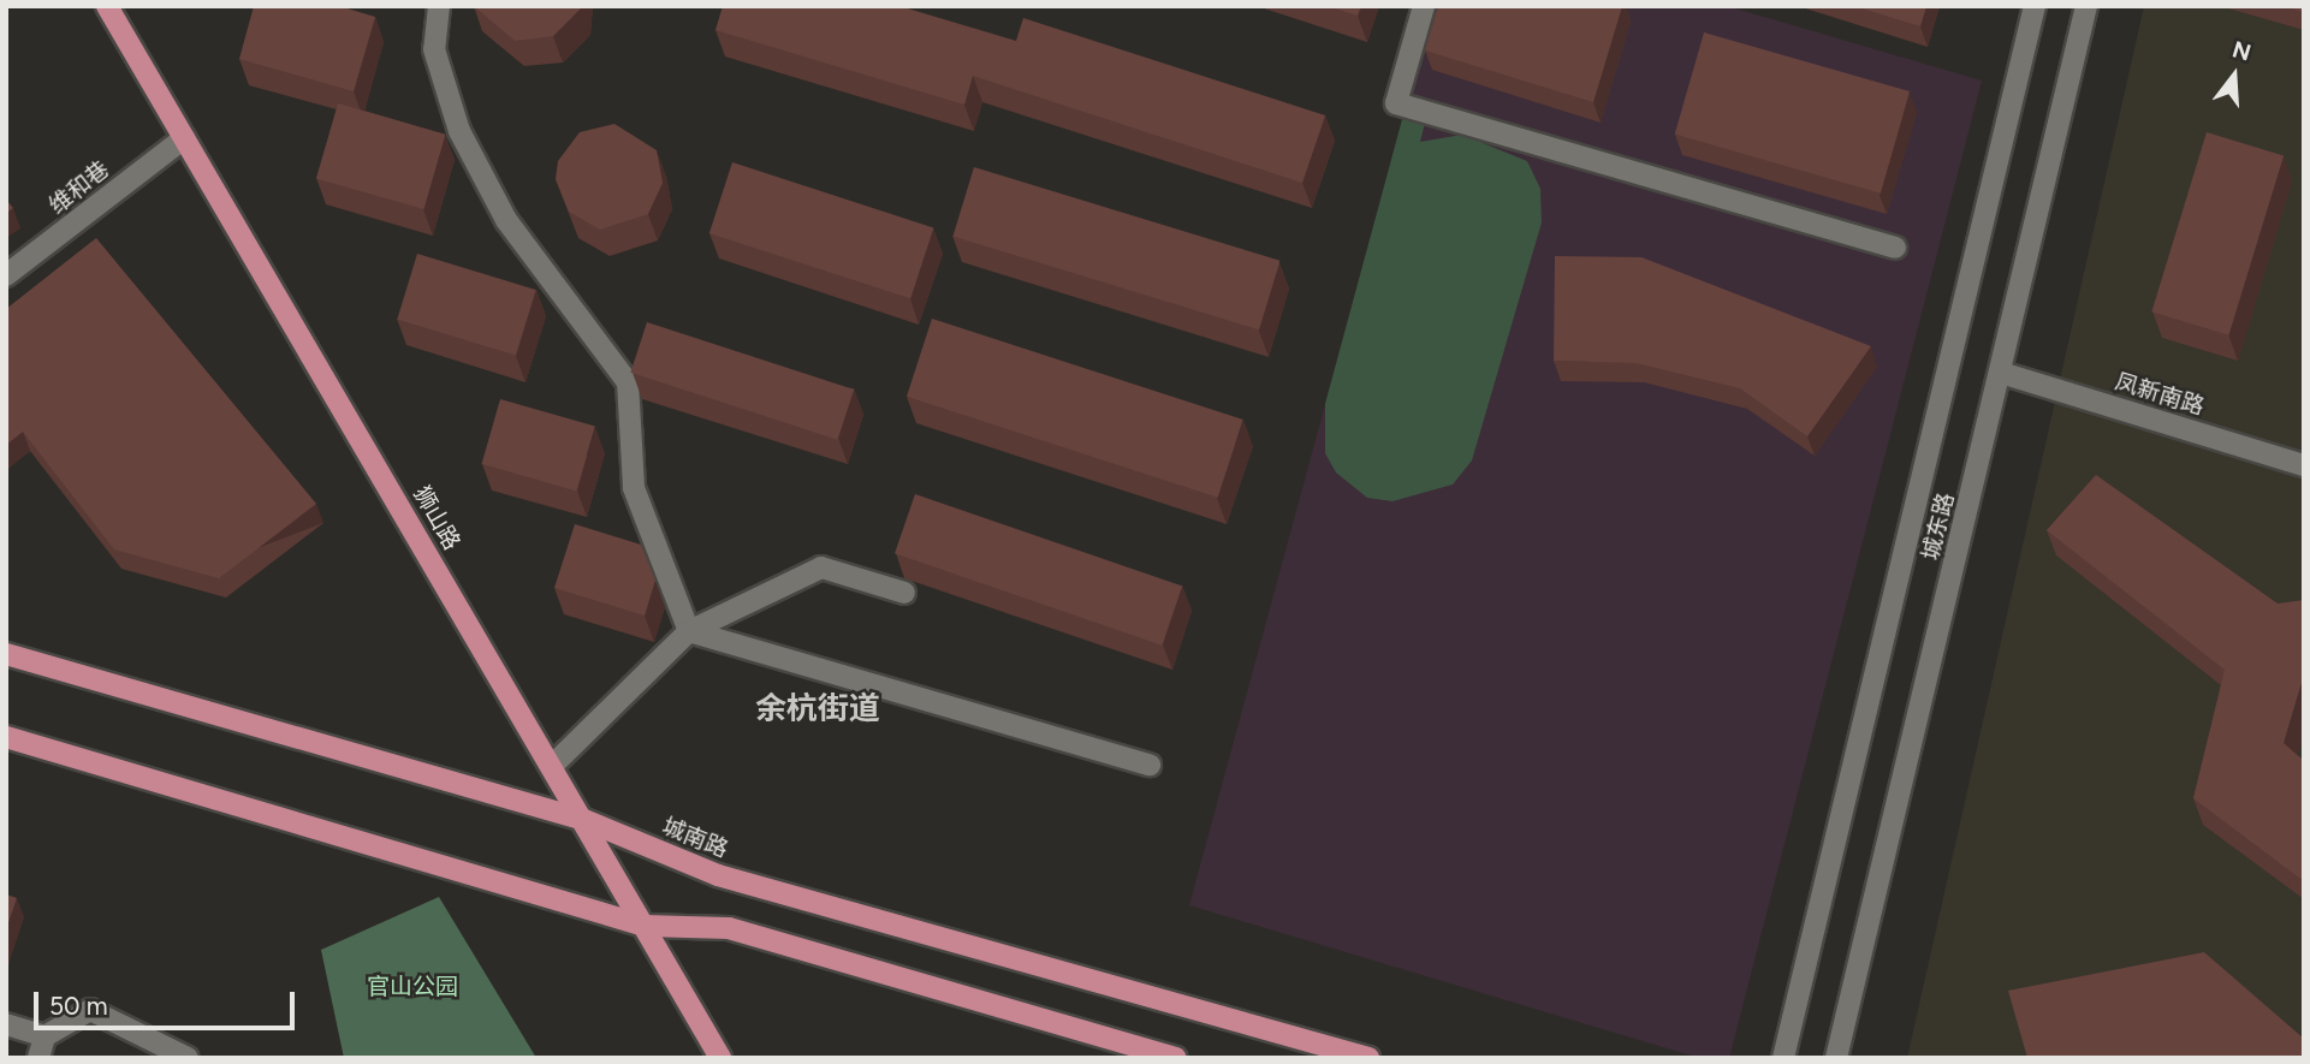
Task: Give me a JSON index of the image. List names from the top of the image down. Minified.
{"streets":{"main road":["狮山路","城南路"],"street":["维和巷","凤新南路","城东路"]},"crossings":[["维和巷","狮山路"],["凤新南路","城东路"],["狮山路","城南路"]],"districts":["余杭街道"],"parks":["官山公园"],"scale_bar":"50 m","north":"top"}
